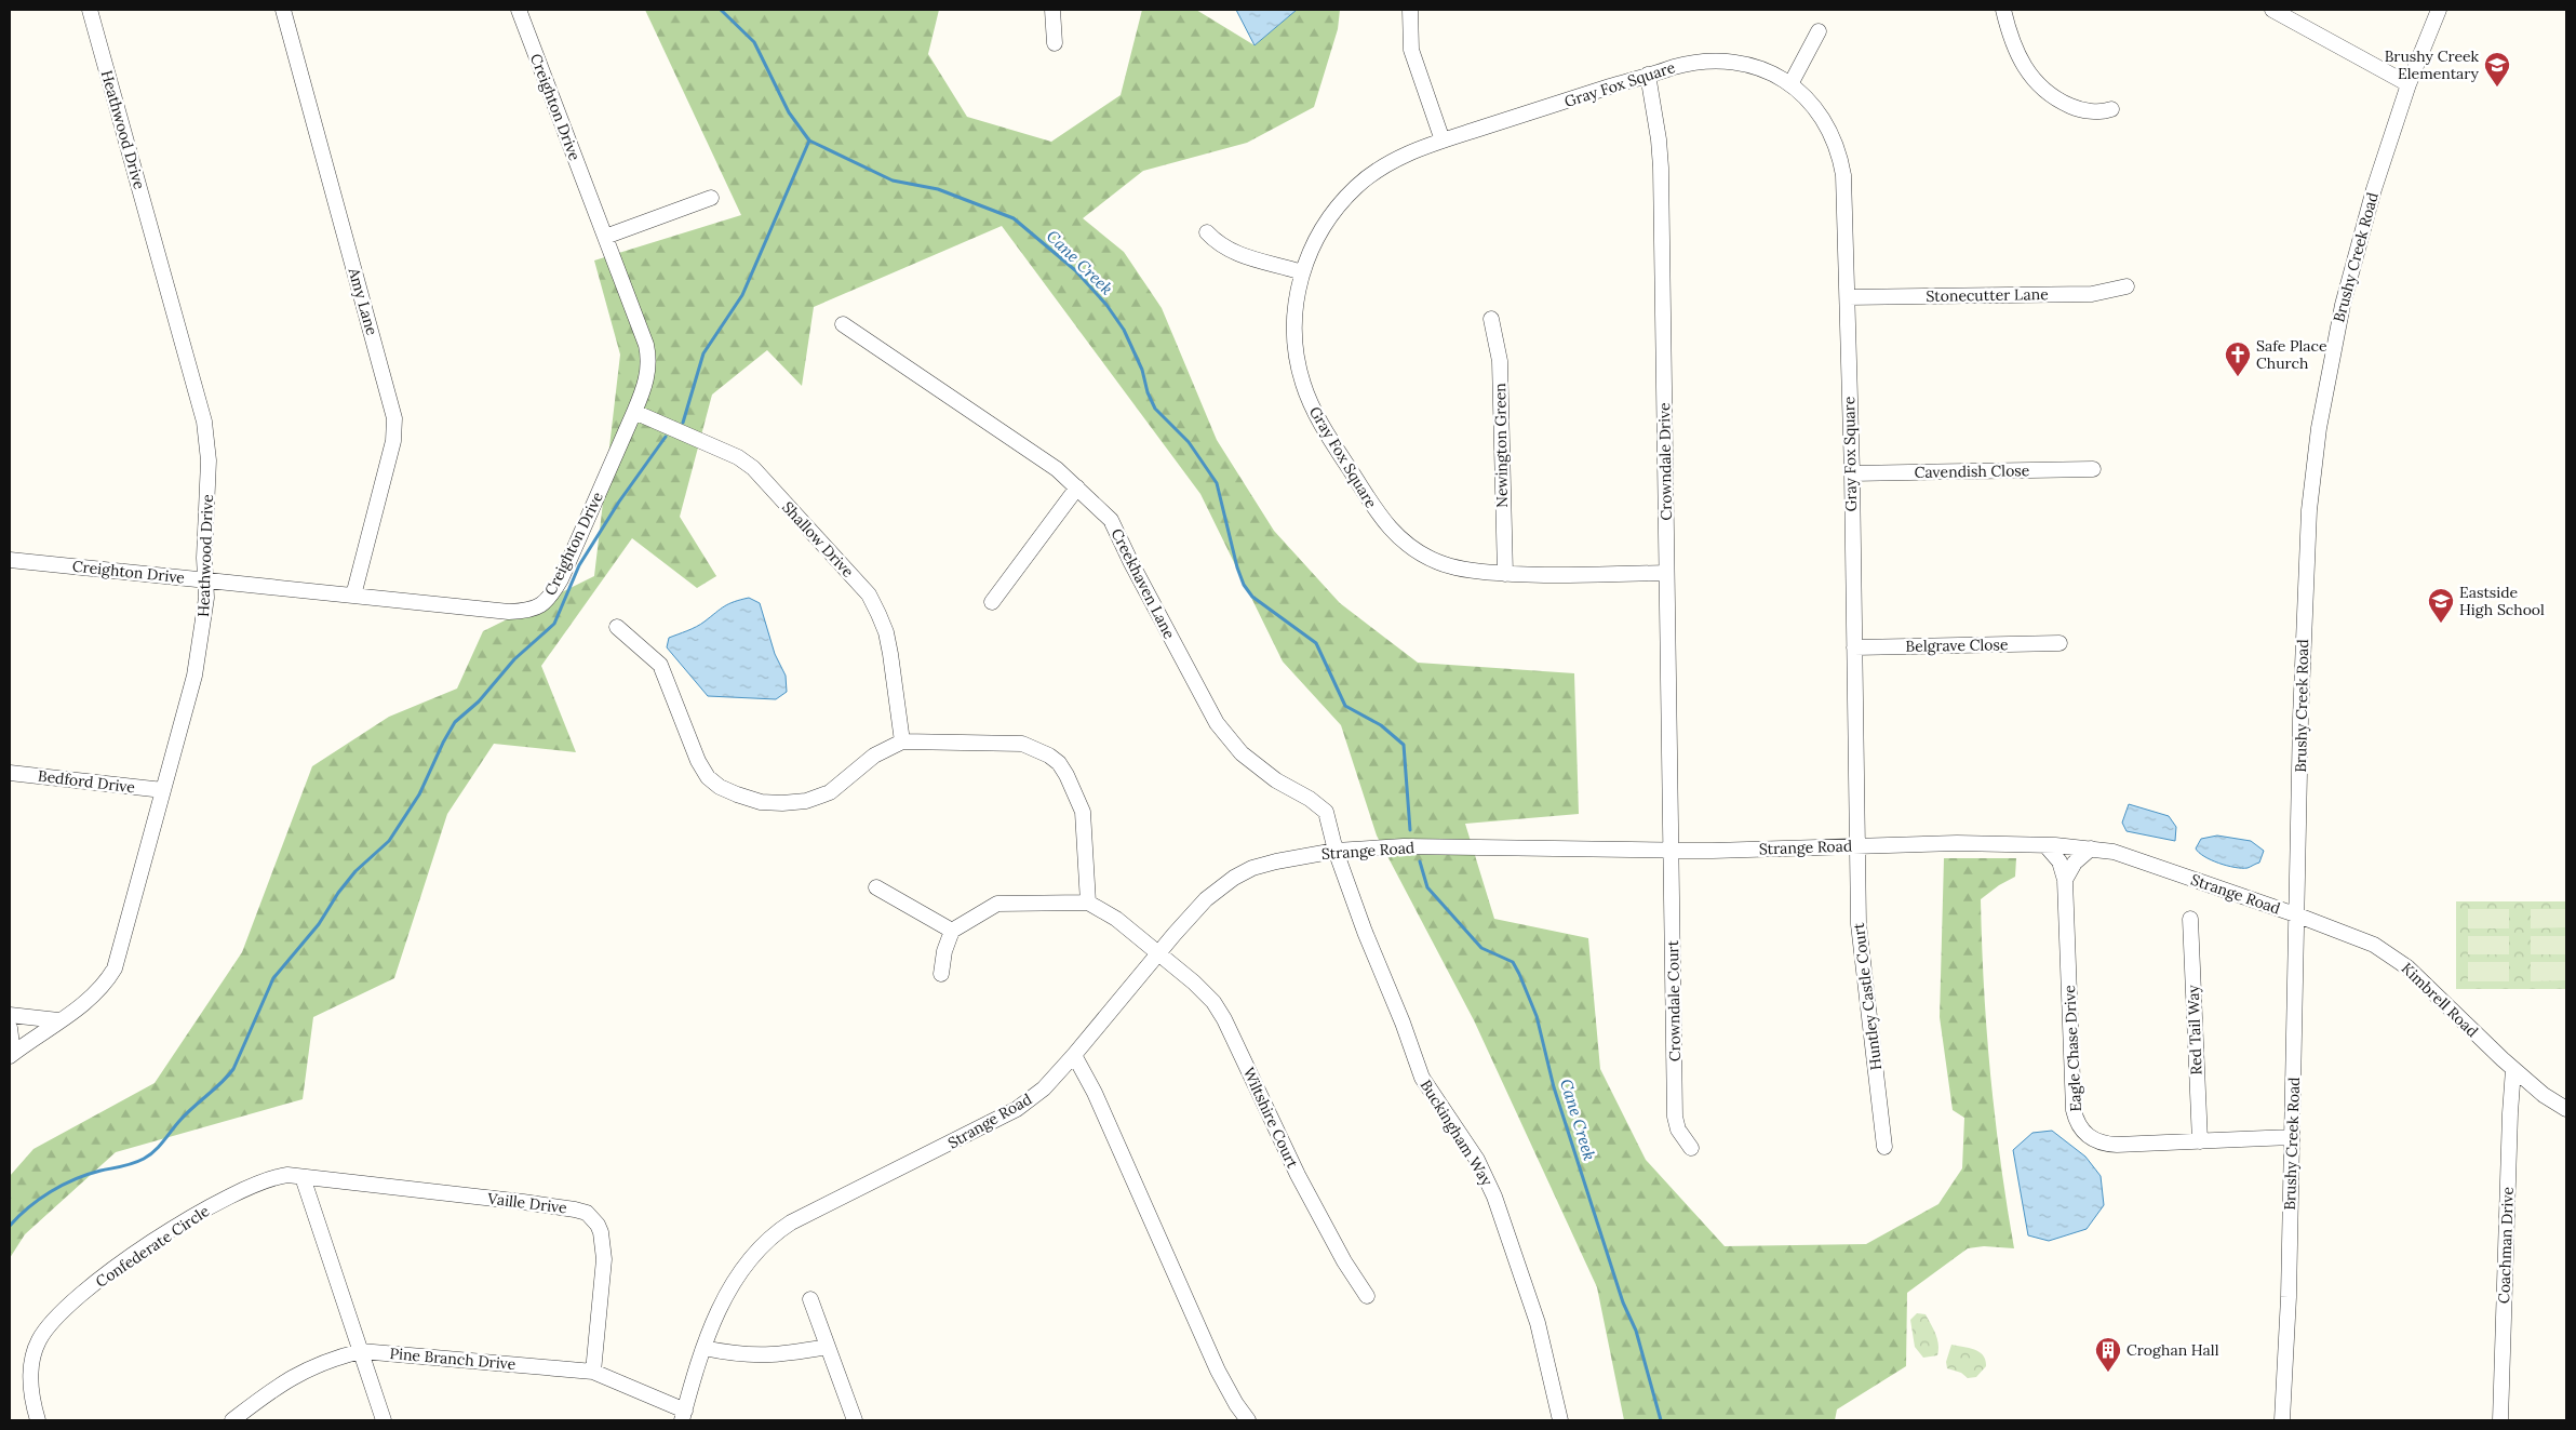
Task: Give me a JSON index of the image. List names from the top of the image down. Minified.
{"streets":{"street":["Gray Fox Square","Creighton Drive","Heathwood Drive","Brushy Creek Road","Stonecutter Lane","Amy Lane","Newington Green","Crowndale Drive","Cavendish Close","Shallow Drive","Creekhaven Lane","Belgrave Close","Bedford Drive","Strange Road","Huntley Castle Court","Kimbrell Road","Crowndale Court","Red Tail Way","Eagle Chase Drive","Wiltshire Court","Buckingham Way","Vaille Drive","Coachman Drive","Confederate Circle","Pine Branch Drive"]},"crossings":[["Gray Fox Square","Stonecutter Lane"],["Gray Fox Square","Newington Green"],["Gray Fox Square","Crowndale Drive"],["Gray Fox Square","Cavendish Close"],["Gray Fox Square","Belgrave Close"],["Gray Fox Square","Strange Road"],["Gray Fox Square","Huntley Castle Court"],["Creighton Drive","Heathwood Drive"],["Creighton Drive","Amy Lane"],["Creighton Drive","Shallow Drive"],["Heathwood Drive","Bedford Drive"],["Brushy Creek Road","Strange Road"],["Brushy Creek Road","Kimbrell Road"],["Brushy Creek Road","Eagle Chase Drive"],["Crowndale Drive","Strange Road"],["Crowndale Drive","Crowndale Court"],["Creekhaven Lane","Strange Road"],["Creekhaven Lane","Buckingham Way"],["Strange Road","Huntley Castle Court"],["Strange Road","Kimbrell Road"],["Strange Road","Crowndale Court"],["Strange Road","Eagle Chase Drive"],["Strange Road","Wiltshire Court"],["Strange Road","Buckingham Way"],["Strange Road","Pine Branch Drive"],["Kimbrell Road","Coachman Drive"],["Red Tail Way","Eagle Chase Drive"],["Vaille Drive","Confederate Circle"],["Vaille Drive","Pine Branch Drive"]],"water":["Cane Creek"],"places":{"school or university":["Brushy Creek Elementary","Eastside High School"],"church":["Safe Place Church"],"building":["Croghan Hall"]}}
